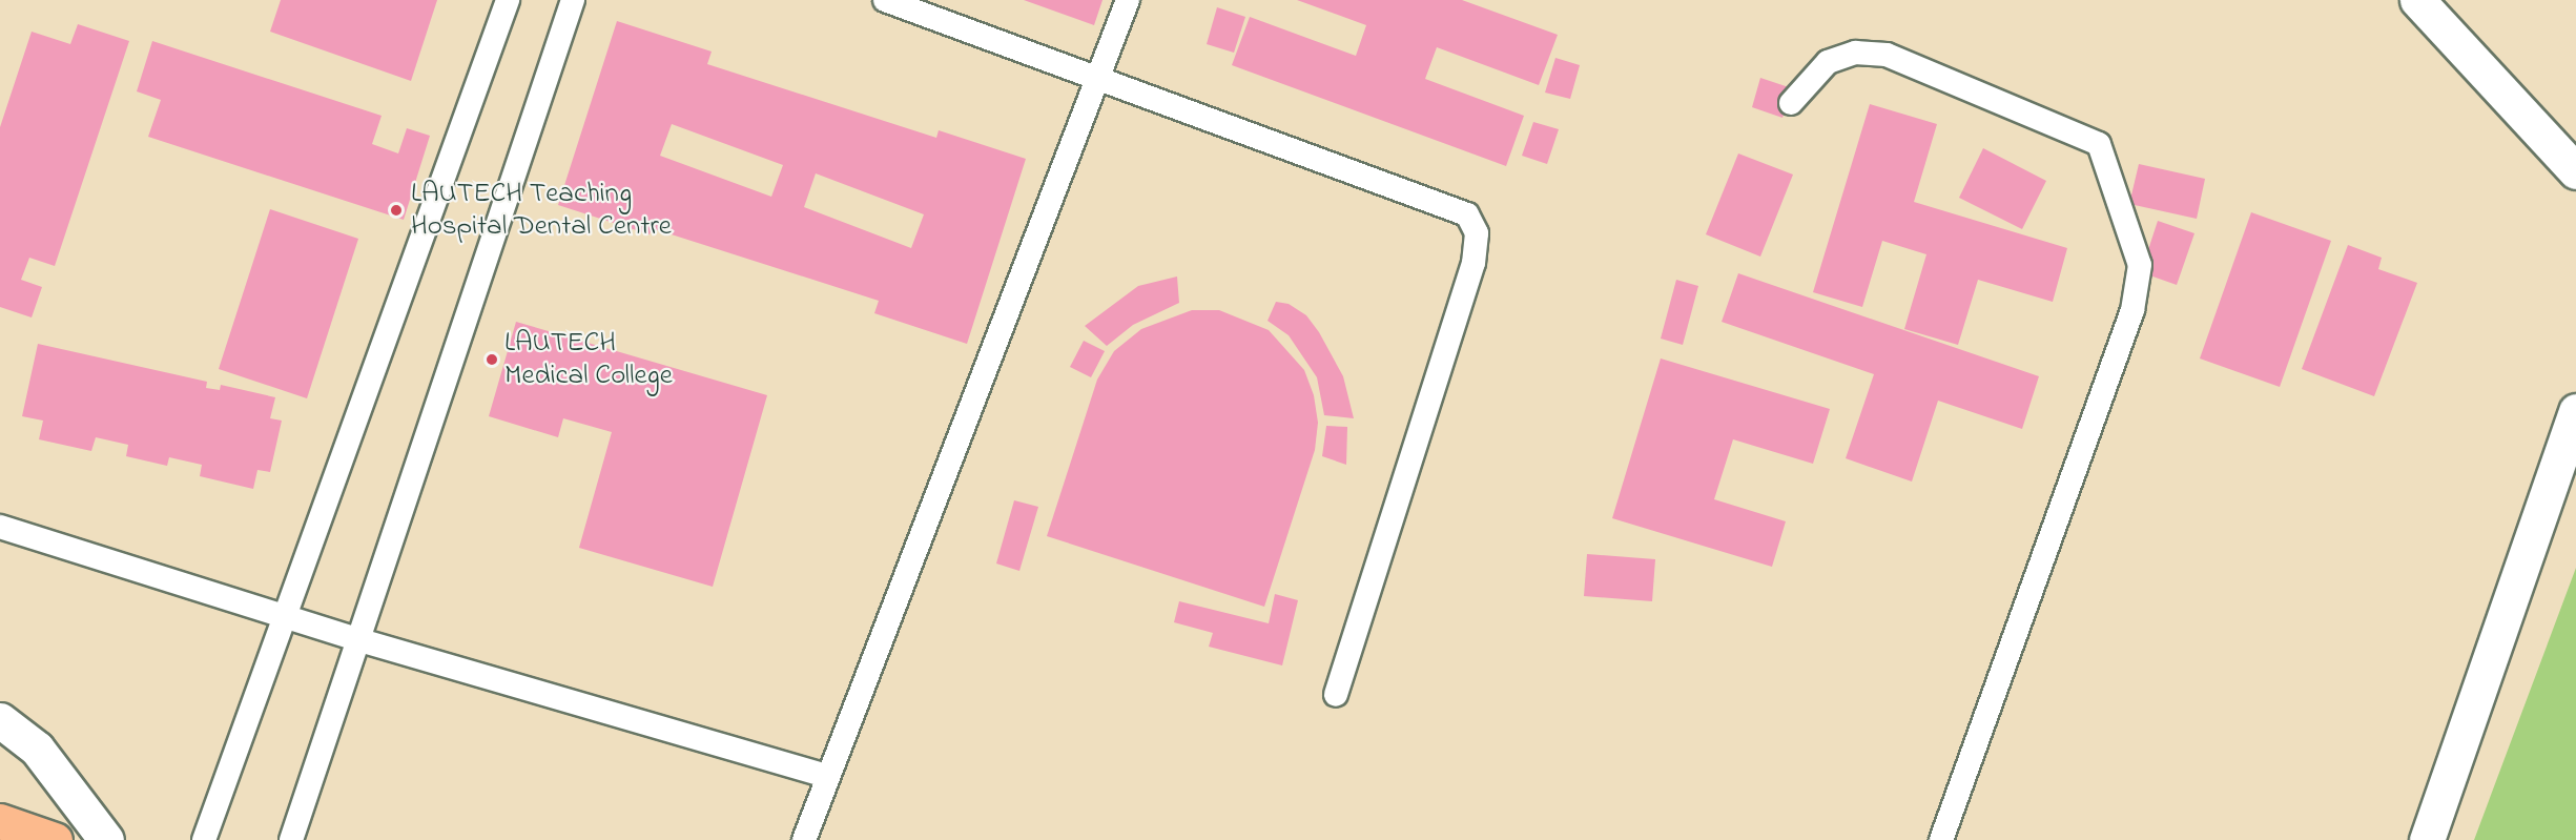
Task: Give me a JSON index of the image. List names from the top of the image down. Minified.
{"places":["LAUTECH Teaching Hospital Dental Centre","LAUTECH Medical College"]}
